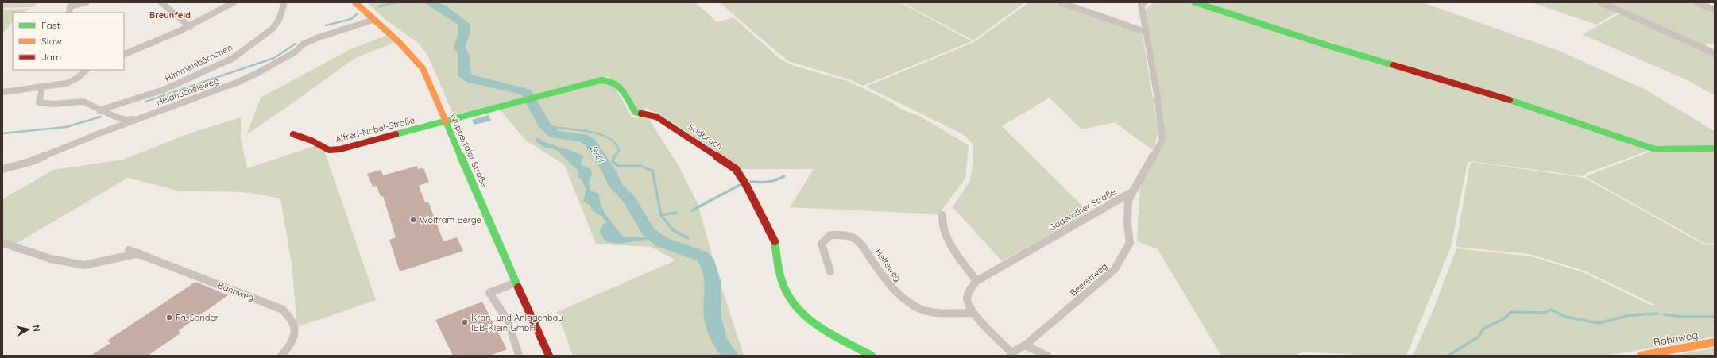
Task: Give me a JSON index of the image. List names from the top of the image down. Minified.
{"streets":{"street":["Himmelsbörnchen","Heidnüchelsweg","Alfred-Nobel-Straße","Sodbruch","Wuppertaler Straße","Gaderother Straße","Helteweg","Beerenweg","Bahnweg"]},"crossings":[["Heidnüchelsweg","Wuppertaler Straße"],["Alfred-Nobel-Straße","Sodbruch"],["Alfred-Nobel-Straße","Wuppertaler Straße"],["Sodbruch","Wuppertaler Straße"],["Gaderother Straße","Helteweg"],["Gaderother Straße","Beerenweg"]],"districts":["Breunfeld"],"water":["Bröl"],"places":["Wolfram Berge","Fa. Sander","Kran- und Anlagenbau IBB-Klein GmbH"],"legend":["Fast","Slow","Jam"],"north":"right"}
